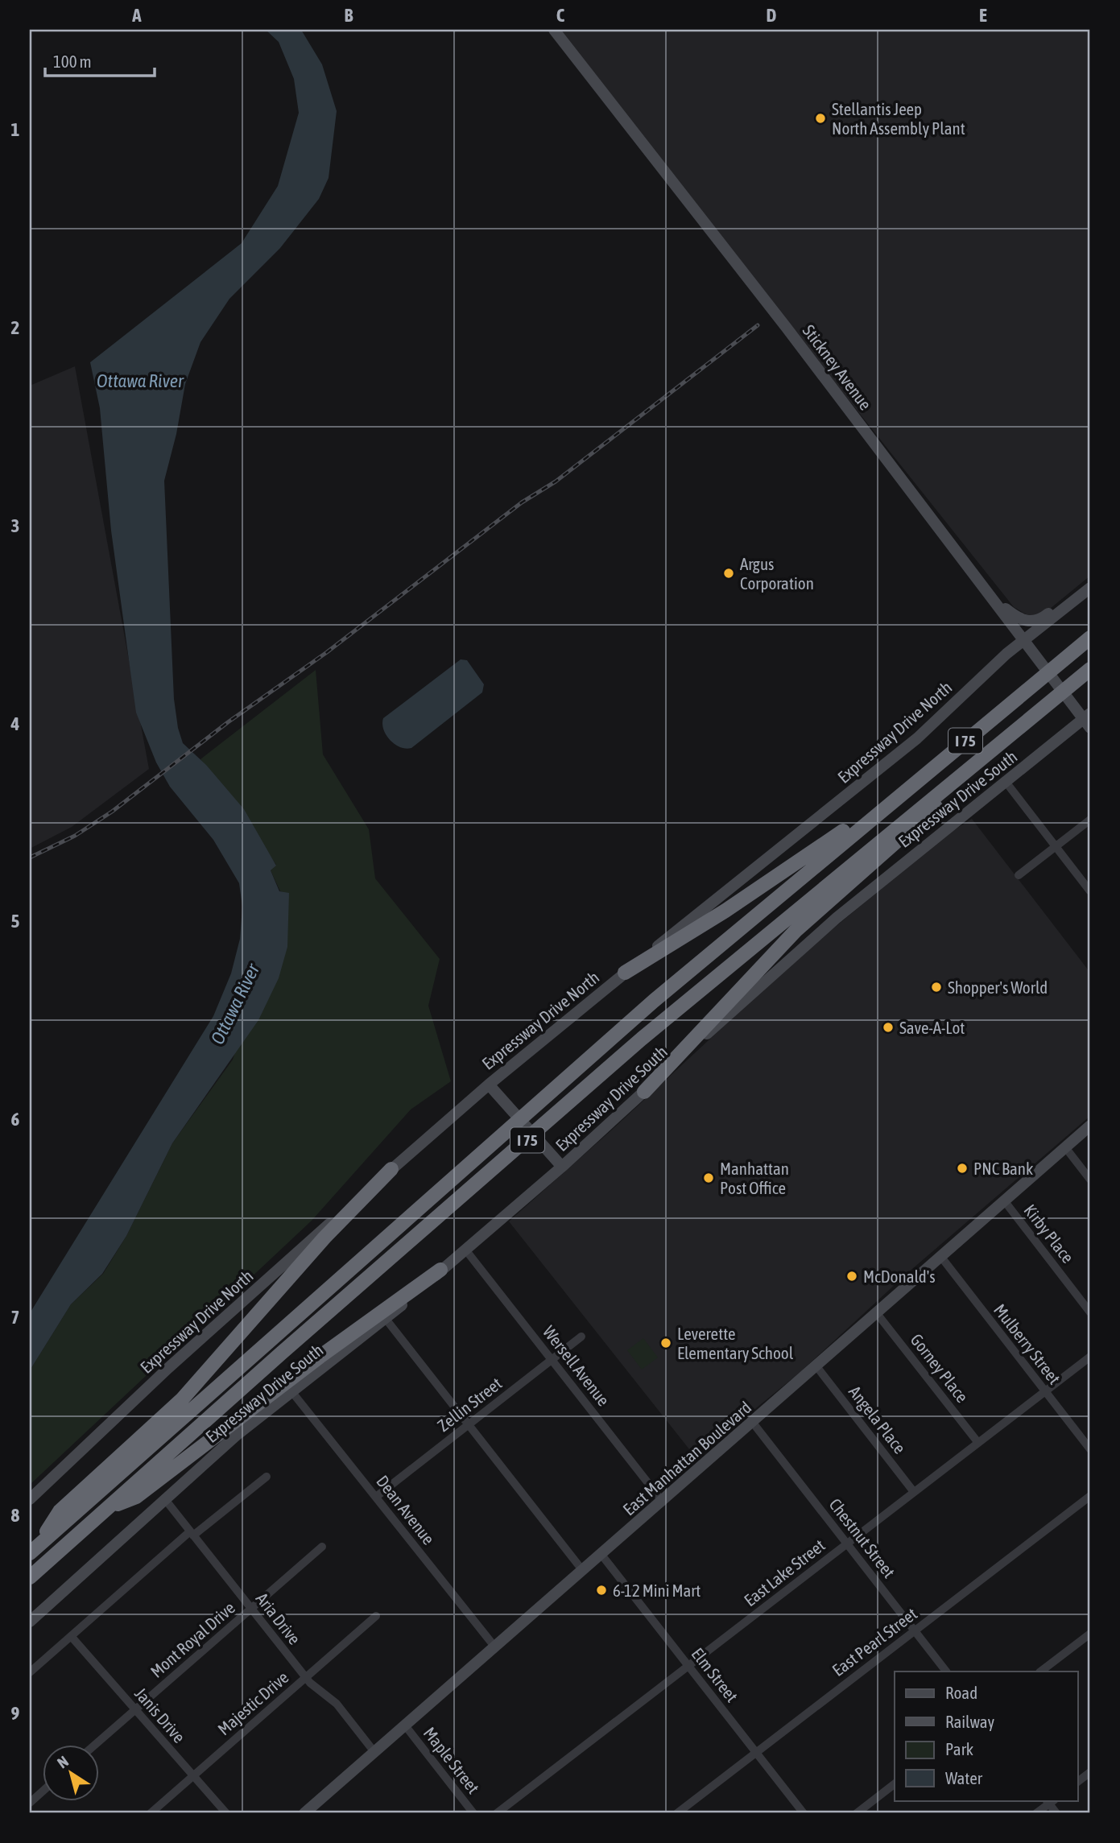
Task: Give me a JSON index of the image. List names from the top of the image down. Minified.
{"streets":{"highway":["I 75"],"main road":["Stickney Avenue","Expressway Drive North","Expressway Drive South","East Manhattan Boulevard"],"street":["Kirby Place","Mulberry Street","Wersell Avenue","Gorney Place","Zellin Street","Angela Place","Dean Avenue","Chestnut Street","East Lake Street","Aria Drive","Mont Royal Drive","East Pearl Street","Elm Street","Majestic Drive","Janis Drive","Maple Street"]},"crossings":[["Stickney Avenue","Expressway Drive North"],["Stickney Avenue","Expressway Drive South"],["Expressway Drive South","Wersell Avenue"],["Expressway Drive South","Dean Avenue"],["Expressway Drive South","Aria Drive"],["Kirby Place","East Manhattan Boulevard"],["Mulberry Street","East Manhattan Boulevard"],["Mulberry Street","East Lake Street"],["Wersell Avenue","Zellin Street"],["Wersell Avenue","East Manhattan Boulevard"],["Gorney Place","East Manhattan Boulevard"],["Gorney Place","East Lake Street"],["Zellin Street","Dean Avenue"],["Angela Place","East Manhattan Boulevard"],["Angela Place","East Lake Street"],["East Manhattan Boulevard","Dean Avenue"],["East Manhattan Boulevard","Chestnut Street"],["East Manhattan Boulevard","Aria Drive"],["East Manhattan Boulevard","Elm Street"],["East Manhattan Boulevard","Maple Street"],["Chestnut Street","East Lake Street"],["Chestnut Street","East Pearl Street"],["East Lake Street","Elm Street"],["Aria Drive","Mont Royal Drive"],["Aria Drive","Majestic Drive"],["Mont Royal Drive","Janis Drive"],["East Pearl Street","Elm Street"],["Majestic Drive","Janis Drive"]],"water":["Ottawa River"],"places":["Stellantis Jeep North Assembly Plant","Argus Corporation","Shopper's World","Save-A-Lot","PNC Bank","Manhattan Post Office","McDonald's","Leverette Elementary School","6-12 Mini Mart"],"legend":["Road","Railway","Park","Water"],"scale_bar":"100 m","north":"top left","grid":{"columns":["A","B","C","D","E"],"rows":["1","2","3","4","5","6","7","8","9"]}}
